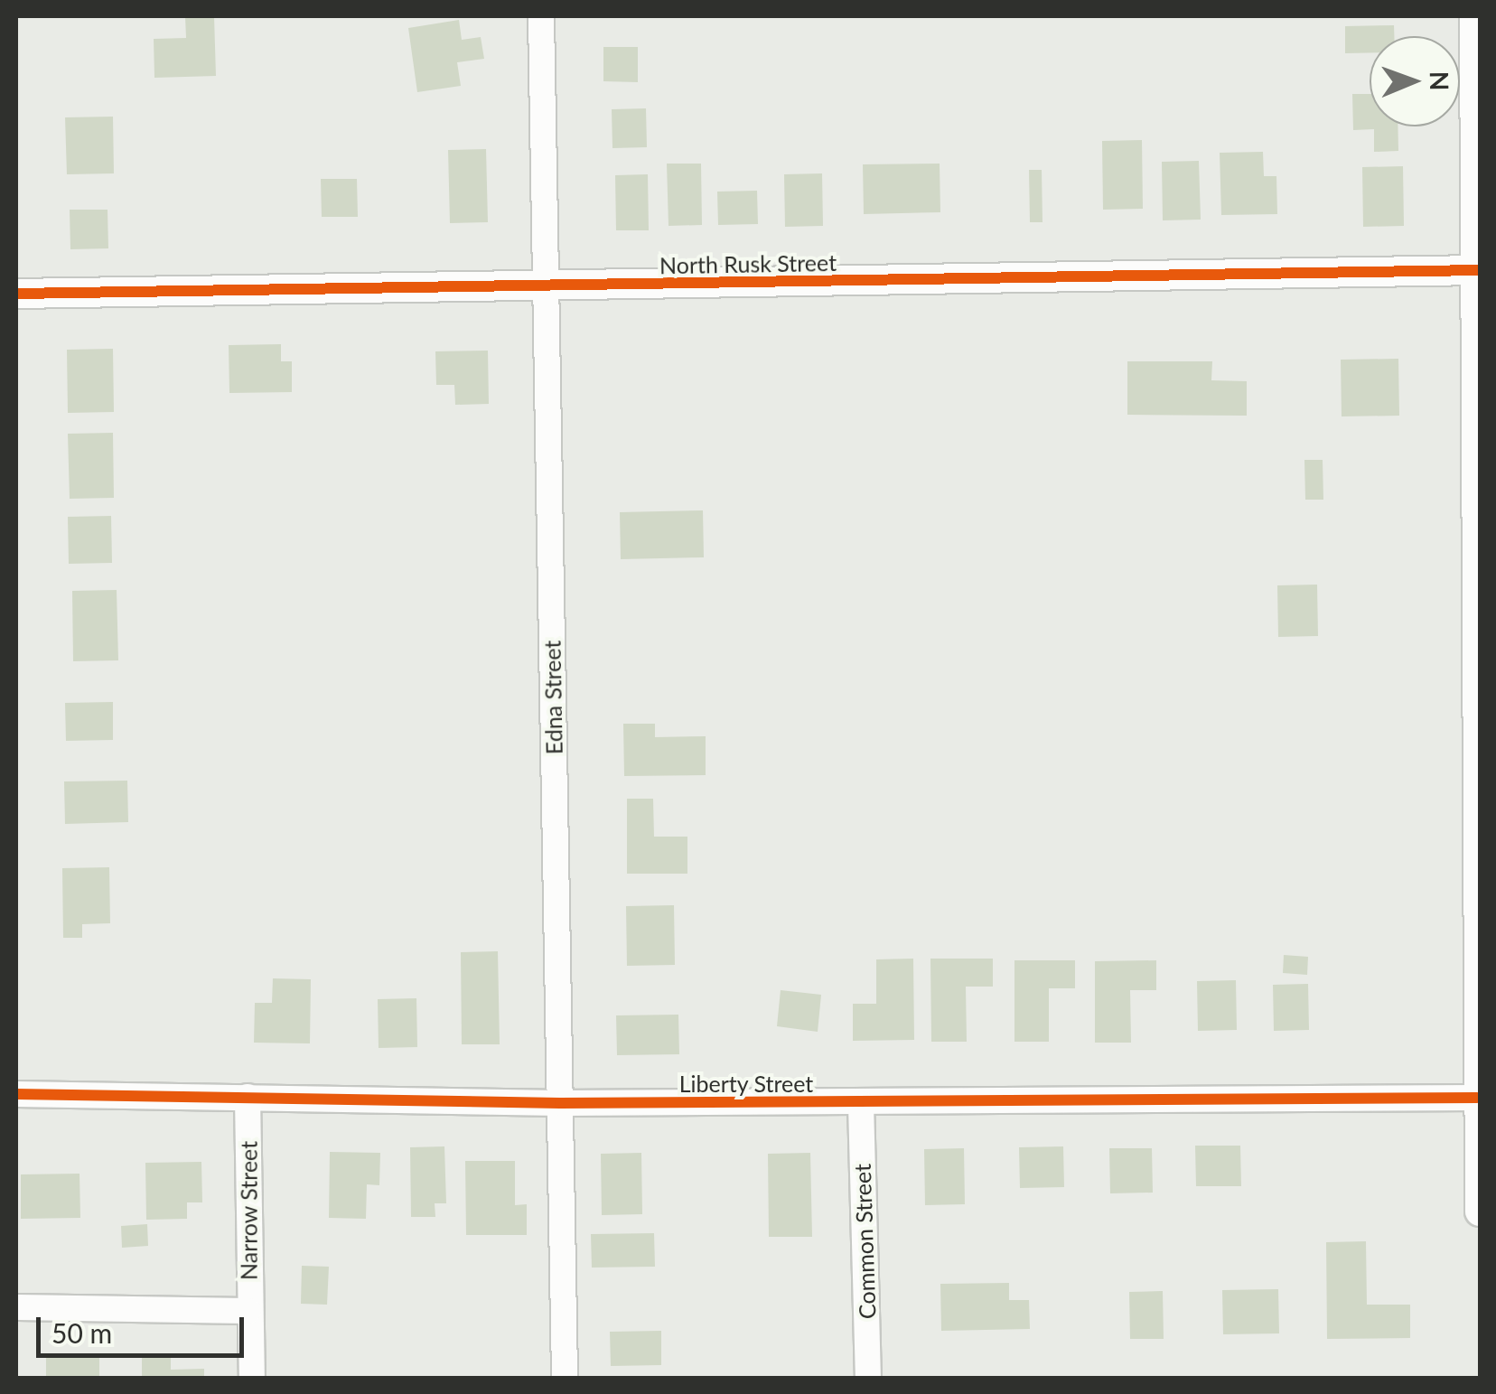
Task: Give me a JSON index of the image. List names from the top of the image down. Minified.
{"streets":{"street":["North Rusk Street","Edna Street","Liberty Street","Narrow Street","Common Street"]},"crossings":[["North Rusk Street","Edna Street"],["Edna Street","Liberty Street"],["Liberty Street","Narrow Street"],["Liberty Street","Common Street"]],"scale_bar":"50 m","north":"right"}
